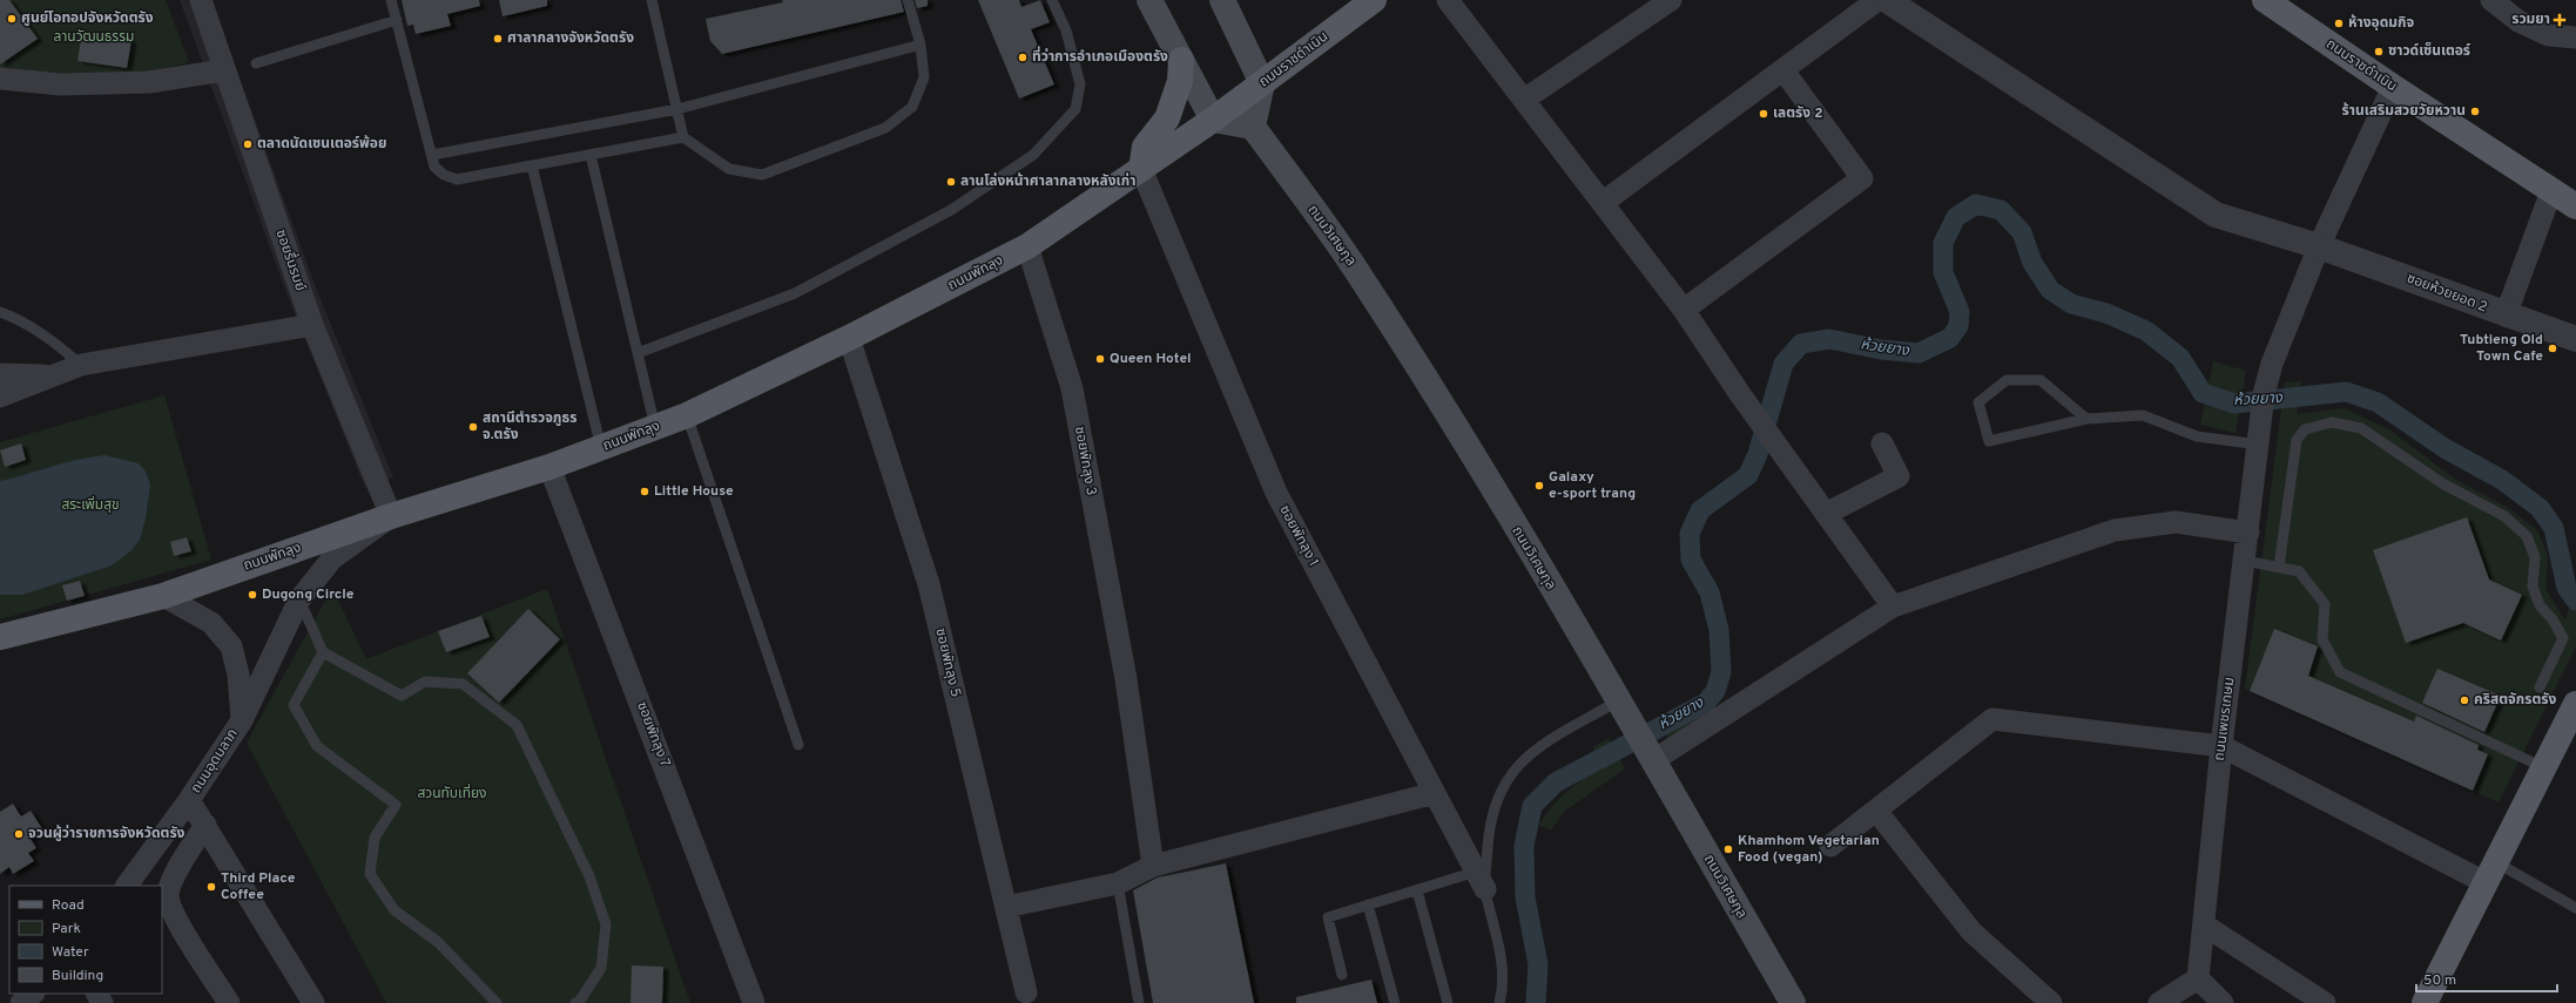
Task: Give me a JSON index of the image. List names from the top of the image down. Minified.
{"streets":{"main road":["ถนนราชดำเนิน","ถนนวิเศษกุล","ถนนพัทลุง"],"street":["ซอยรื่นรมย์","ซอยห้วยยอด 2","ซอยพัทลุง 3","ซอยพัทลุง 1","ซอยพัทลุง 5","ถนนเพชรเกษม","ซอยพัทลุง 7","ถนนอุดมลาภ"]},"crossings":[["ถนนราชดำเนิน","ถนนพัทลุง"],["ถนนราชดำเนิน","ถนนเพชรเกษม"],["ซอยรื่นรมย์","ถนนพัทลุง"],["ถนนพัทลุง","ซอยพัทลุง 3"],["ถนนพัทลุง","ซอยพัทลุง 1"],["ถนนพัทลุง","ซอยพัทลุง 5"],["ถนนพัทลุง","ซอยพัทลุง 7"],["ถนนพัทลุง","ถนนอุดมลาภ"],["ซอยห้วยยอด 2","ถนนเพชรเกษม"]],"water":["ห้วยยาง"],"parks":["ลานวัฒนธรรม","สระเพิ่มสุข","สวนทับเที่ยง"],"places":{"other":["ศูนย์โอทอปจังหวัดตรัง","ห้างอุดมกิจ","ศาลากลางจังหวัดตรัง","ซาวด์เซ็นเตอร์","ที่ว่าการอำเภอเมืองตรัง","ร้านเสริมสวยวัยหวาน","เลตรัง 2","ตลาดนัดเซนเตอร์พ้อย","ลานโล่งหน้าศาลากลางหลังเก่า","Tubtieng Old Town Cafe","Queen Hotel","สถานีตำรวจภูธร จ.ตรัง","Galaxy e-sport trang","Little House","Dugong Circle","คริสตจักรตรัง","จวนผู้ว่าราชการจังหวัดตรัง","Khamhom Vegetarian Food (vegan)","Third Place Coffee"],"health":["รวมยา"]},"legend":["Road","Park","Water","Building"],"scale_bar":"50 m"}
